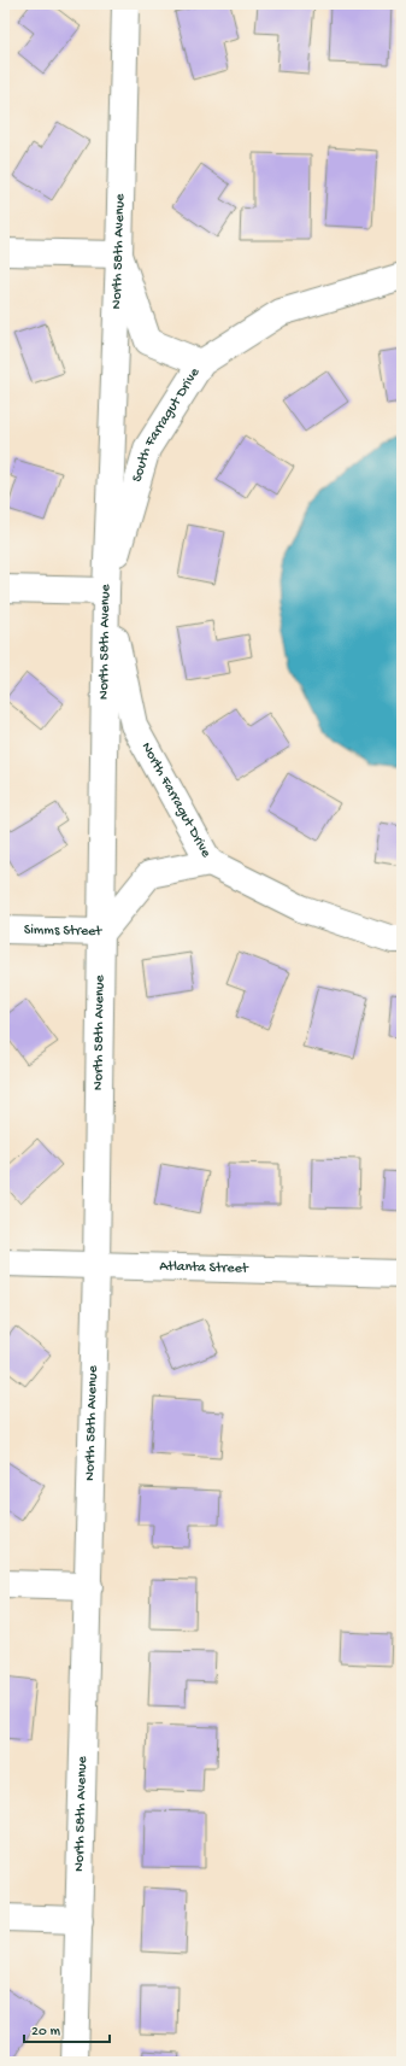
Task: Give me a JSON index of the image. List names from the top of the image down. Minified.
{"streets":{"street":["North 58th Avenue","South Farragut Drive","North Farragut Drive","Simms Street","Atlanta Street"]},"crossings":[["North 58th Avenue","South Farragut Drive"],["North 58th Avenue","North Farragut Drive"],["North 58th Avenue","Simms Street"],["North 58th Avenue","Atlanta Street"],["South Farragut Drive","North Farragut Drive"],["North Farragut Drive","Simms Street"]],"scale_bar":"20 m"}
